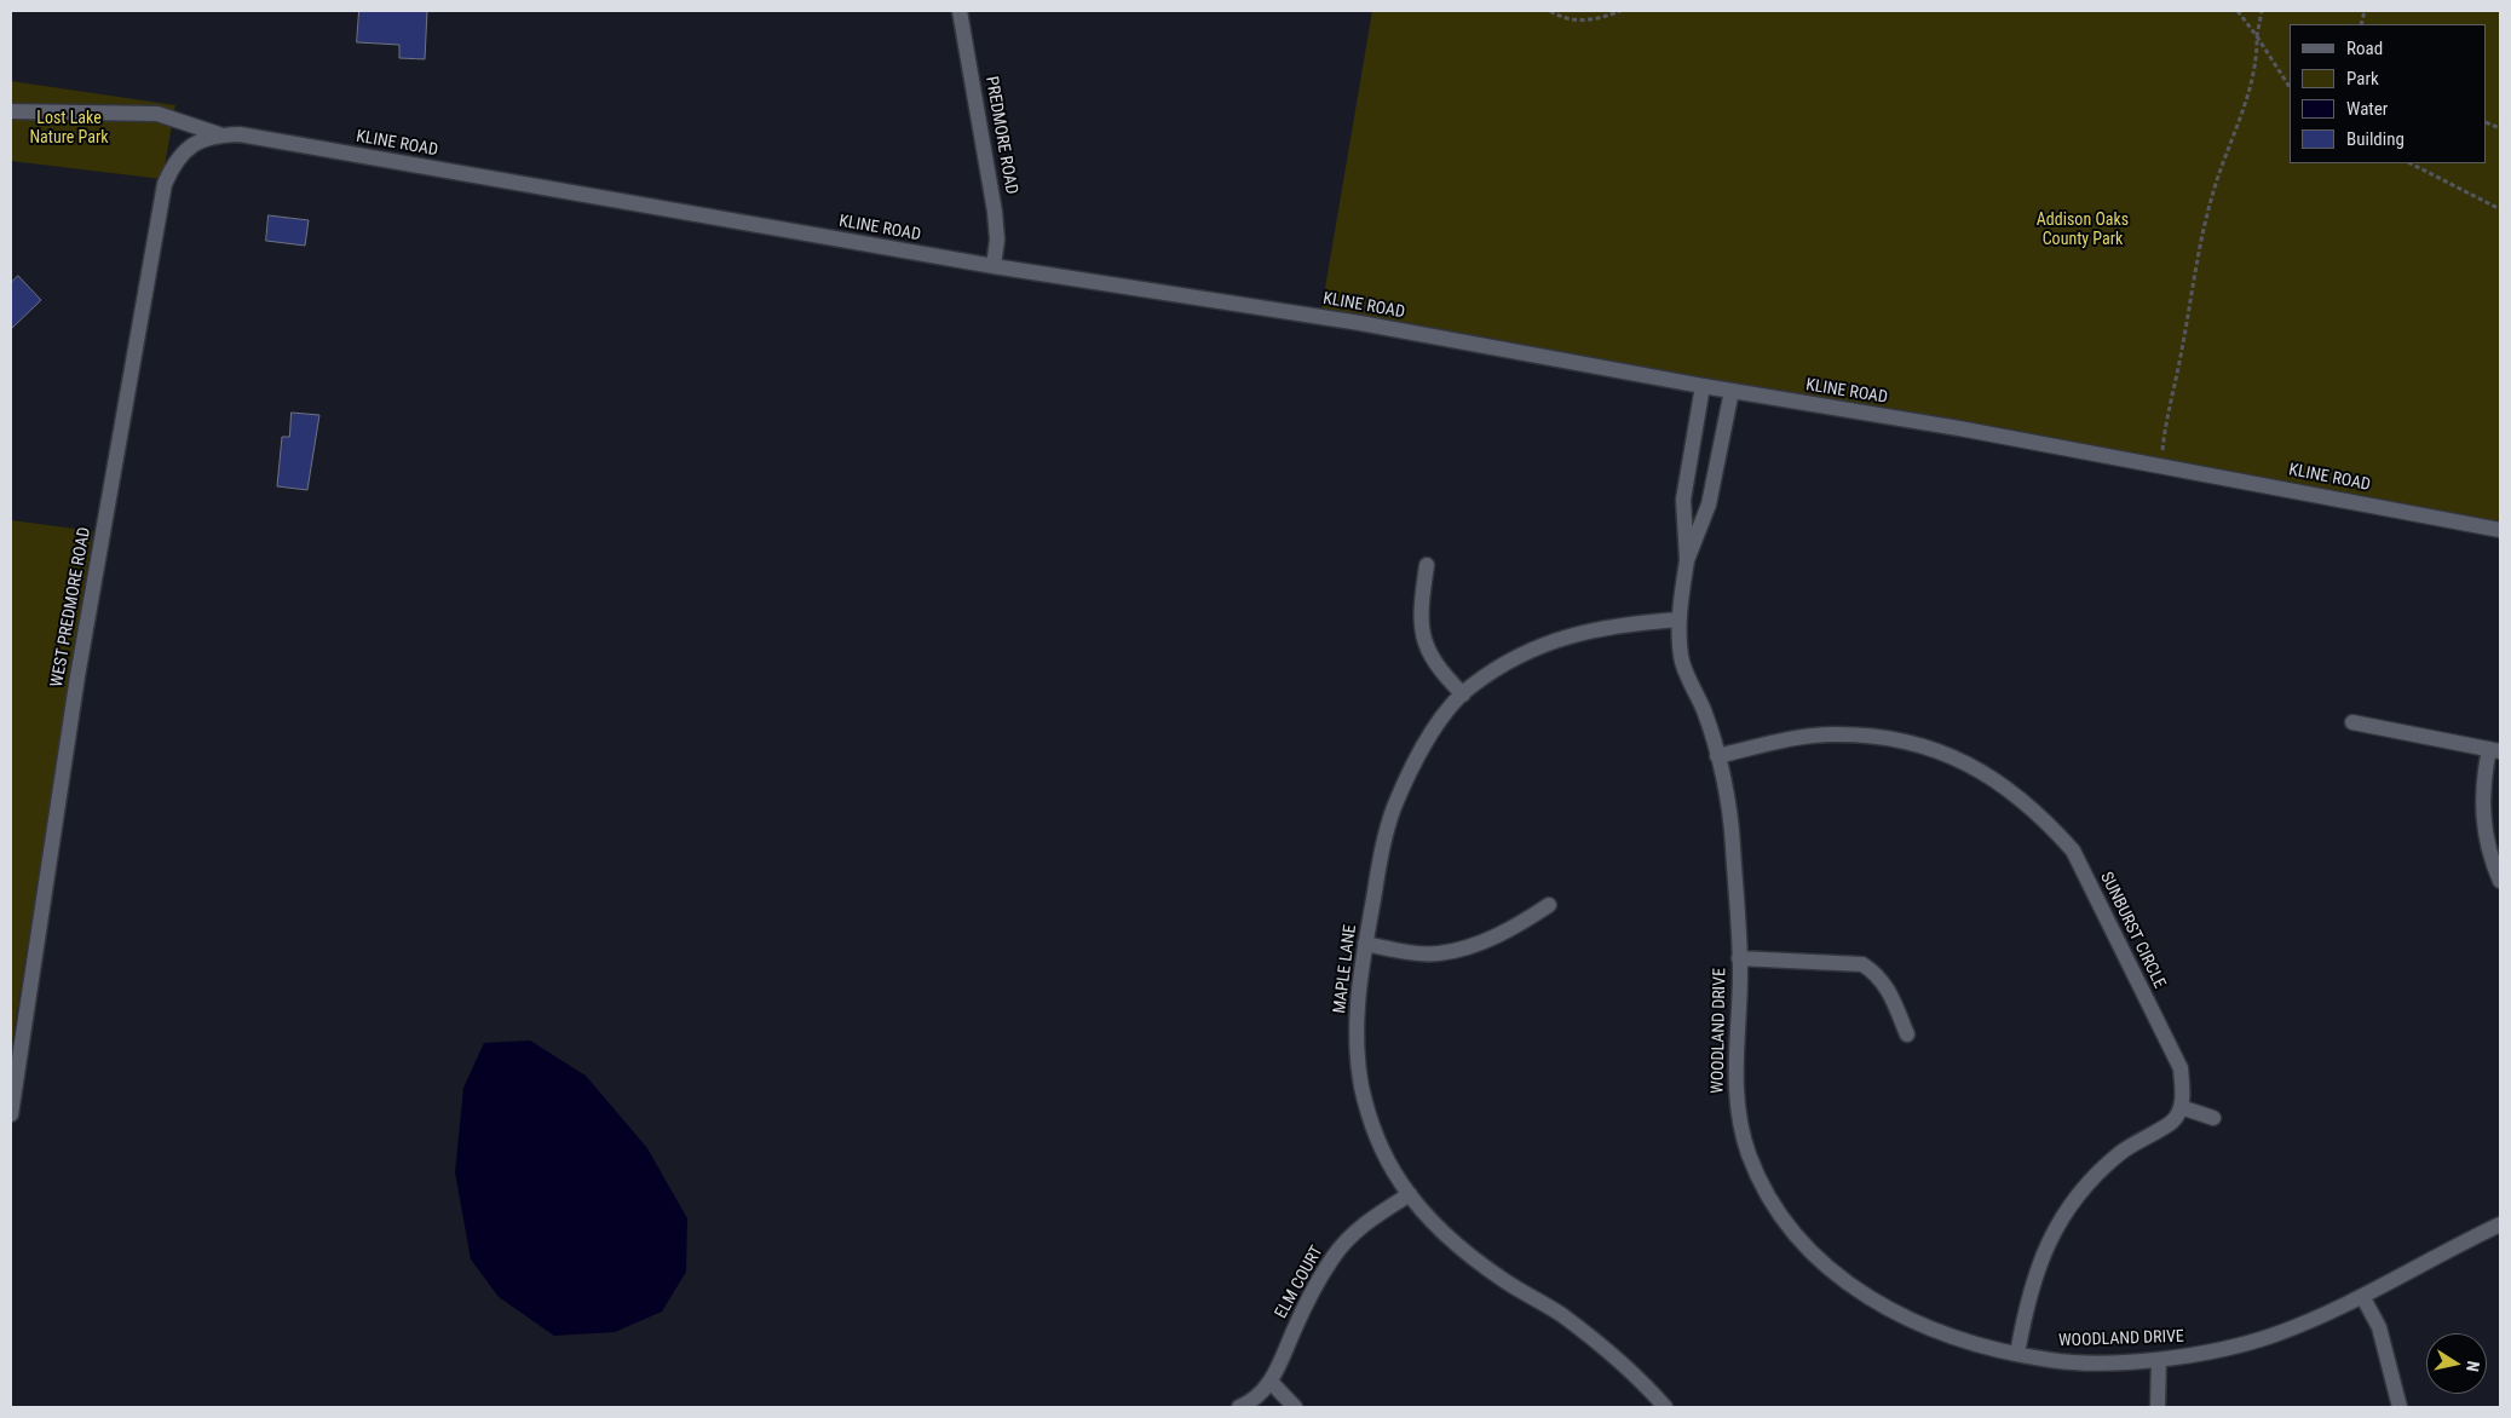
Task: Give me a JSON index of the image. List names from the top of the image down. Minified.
{"streets":{"street":["PREDMORE ROAD","KLINE ROAD","WEST PREDMORE ROAD","SUNBURST CIRCLE","MAPLE LANE","WOODLAND DRIVE","ELM COURT"]},"crossings":[["PREDMORE ROAD","KLINE ROAD"],["KLINE ROAD","WEST PREDMORE ROAD"],["KLINE ROAD","WOODLAND DRIVE"],["SUNBURST CIRCLE","WOODLAND DRIVE"],["MAPLE LANE","WOODLAND DRIVE"],["MAPLE LANE","ELM COURT"]],"parks":["Lost Lake Nature Park","Addison Oaks County Park"],"legend":["Road","Park","Water","Building"],"north":"right"}
